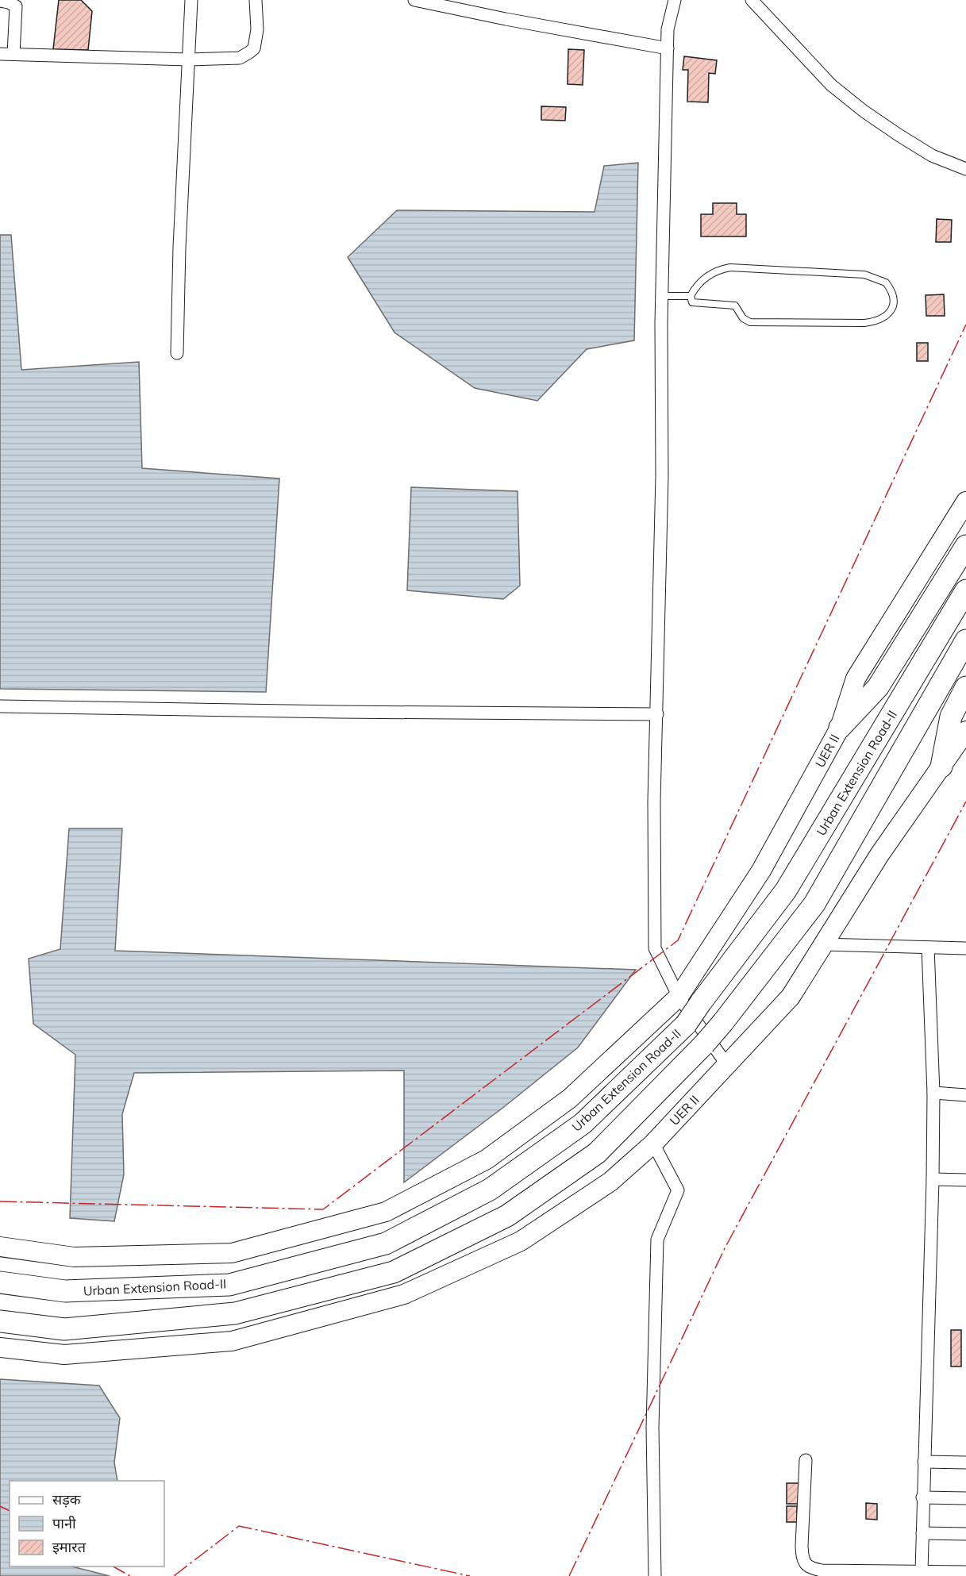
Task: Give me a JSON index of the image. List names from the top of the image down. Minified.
{"streets":{"highway":["Urban Extension Road-II"],"main road":["UER II"]},"legend":["सड़क","पानी","इमारत"]}
